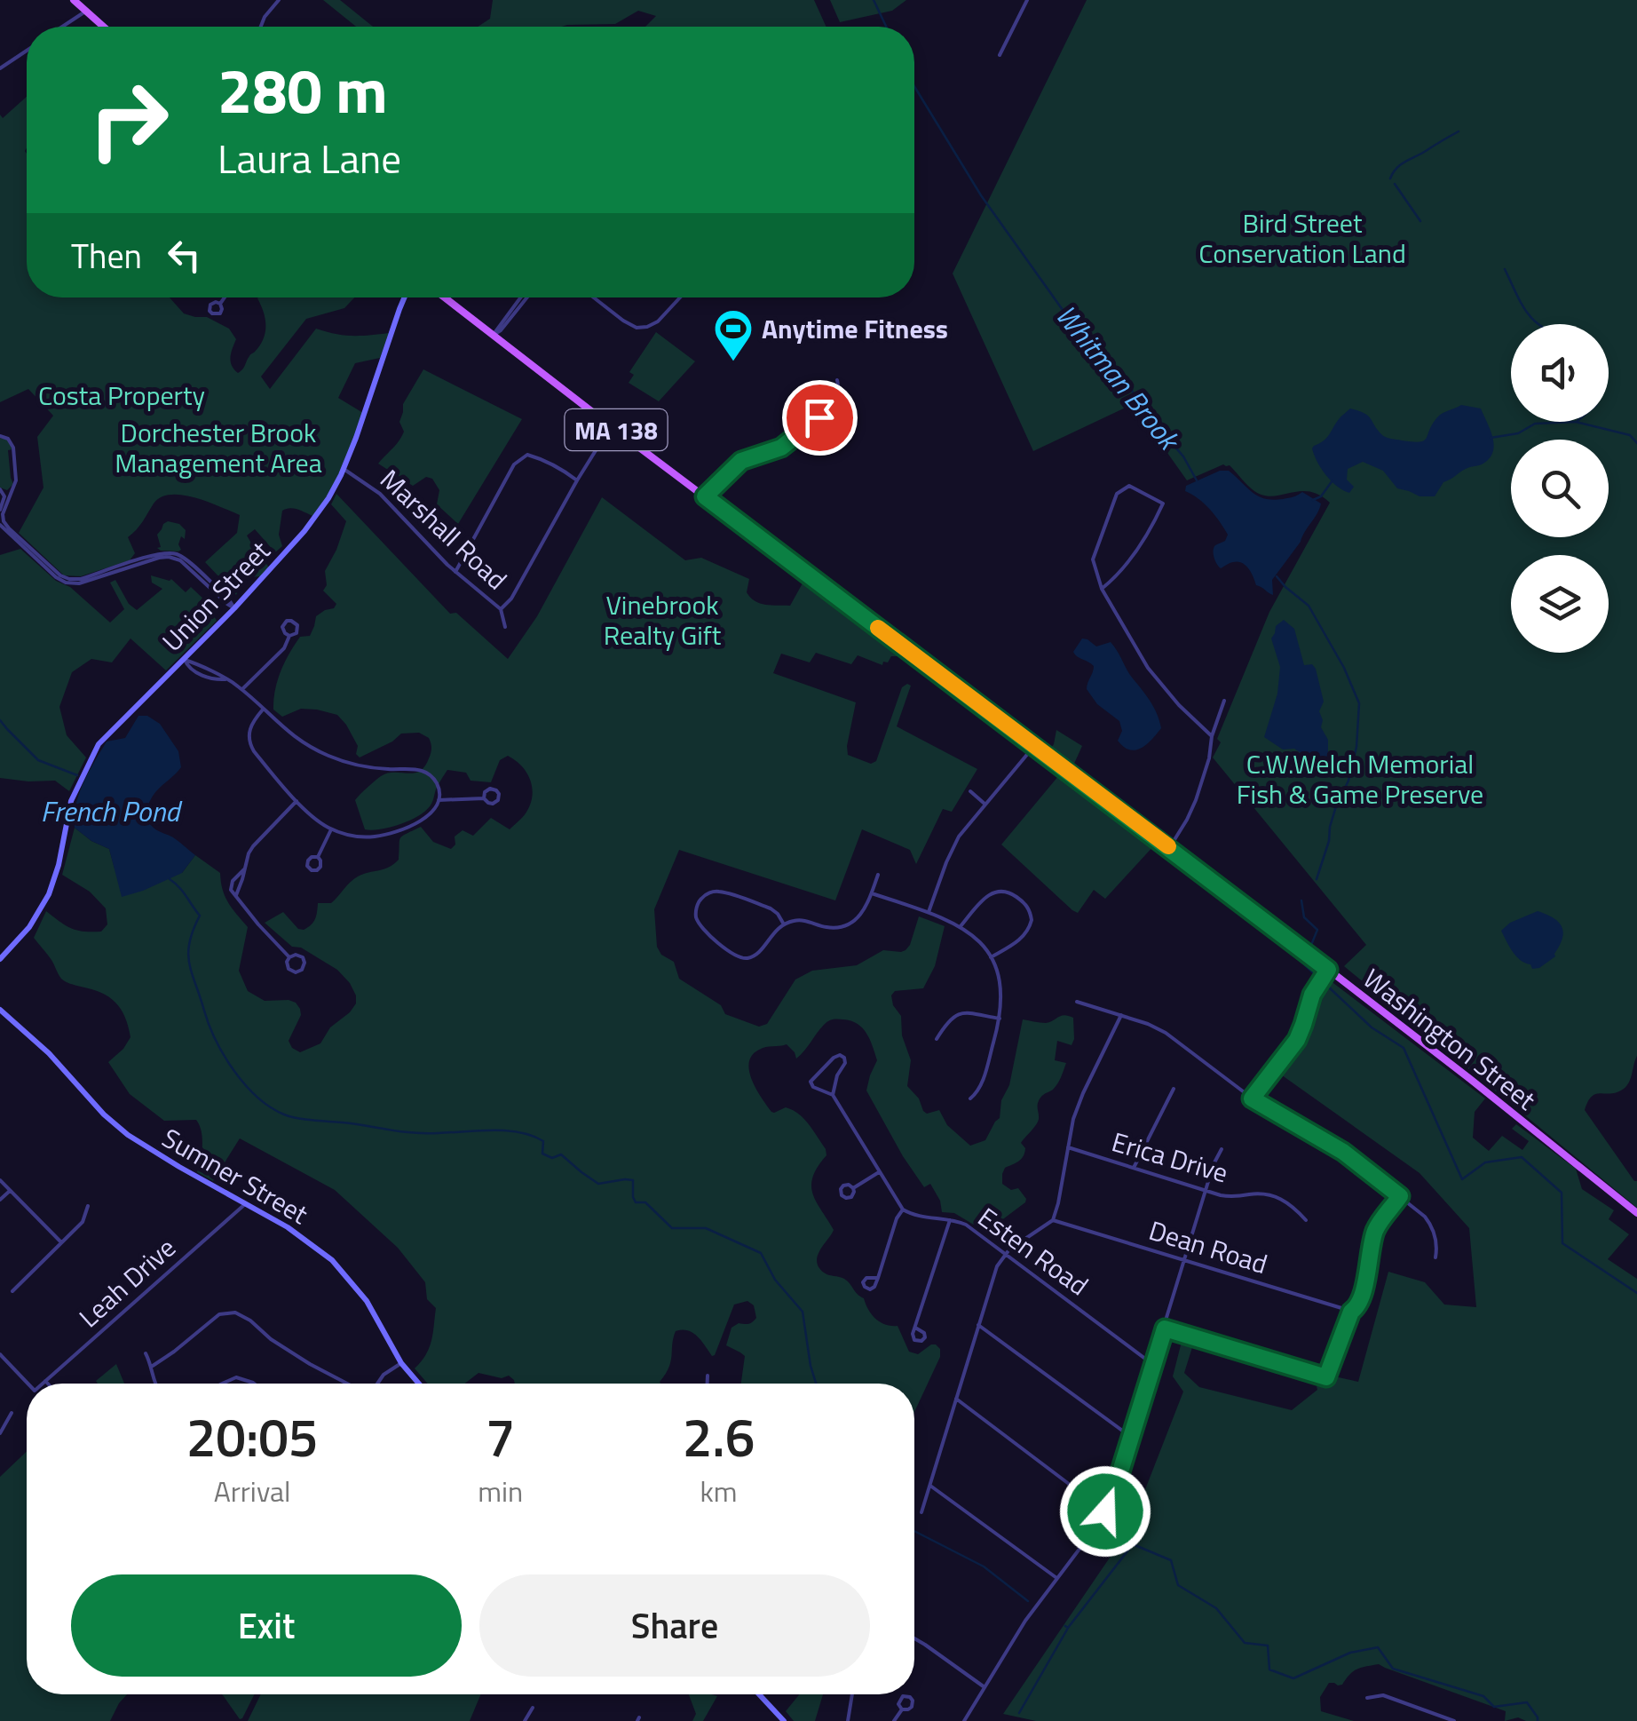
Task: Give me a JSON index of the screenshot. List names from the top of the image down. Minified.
{"streets":{"main road":["MA 138","Union Street","Washington Street","Sumner Street"],"street":["Marshall Road","Erica Drive","Dean Road","Esten Road","Leah Drive"]},"crossings":[["Marshall Road","Union Street"],["Sumner Street","Leah Drive"]],"water":["Whitman Brook","French Pond"],"parks":["Bird Street Conservation Land","Costa Property","Dorchester Brook Management Area","Vinebrook Realty Gift","C.W.Welch Memorial Fish & Game Preserve"],"places":{"sports":["Anytime Fitness"]},"page":{"turn":["280 m","Laura Lane"],"then":"Then","eta":["20:05","Arrival","7","min","2.6","km"],"buttons":["Exit","Share"]}}
